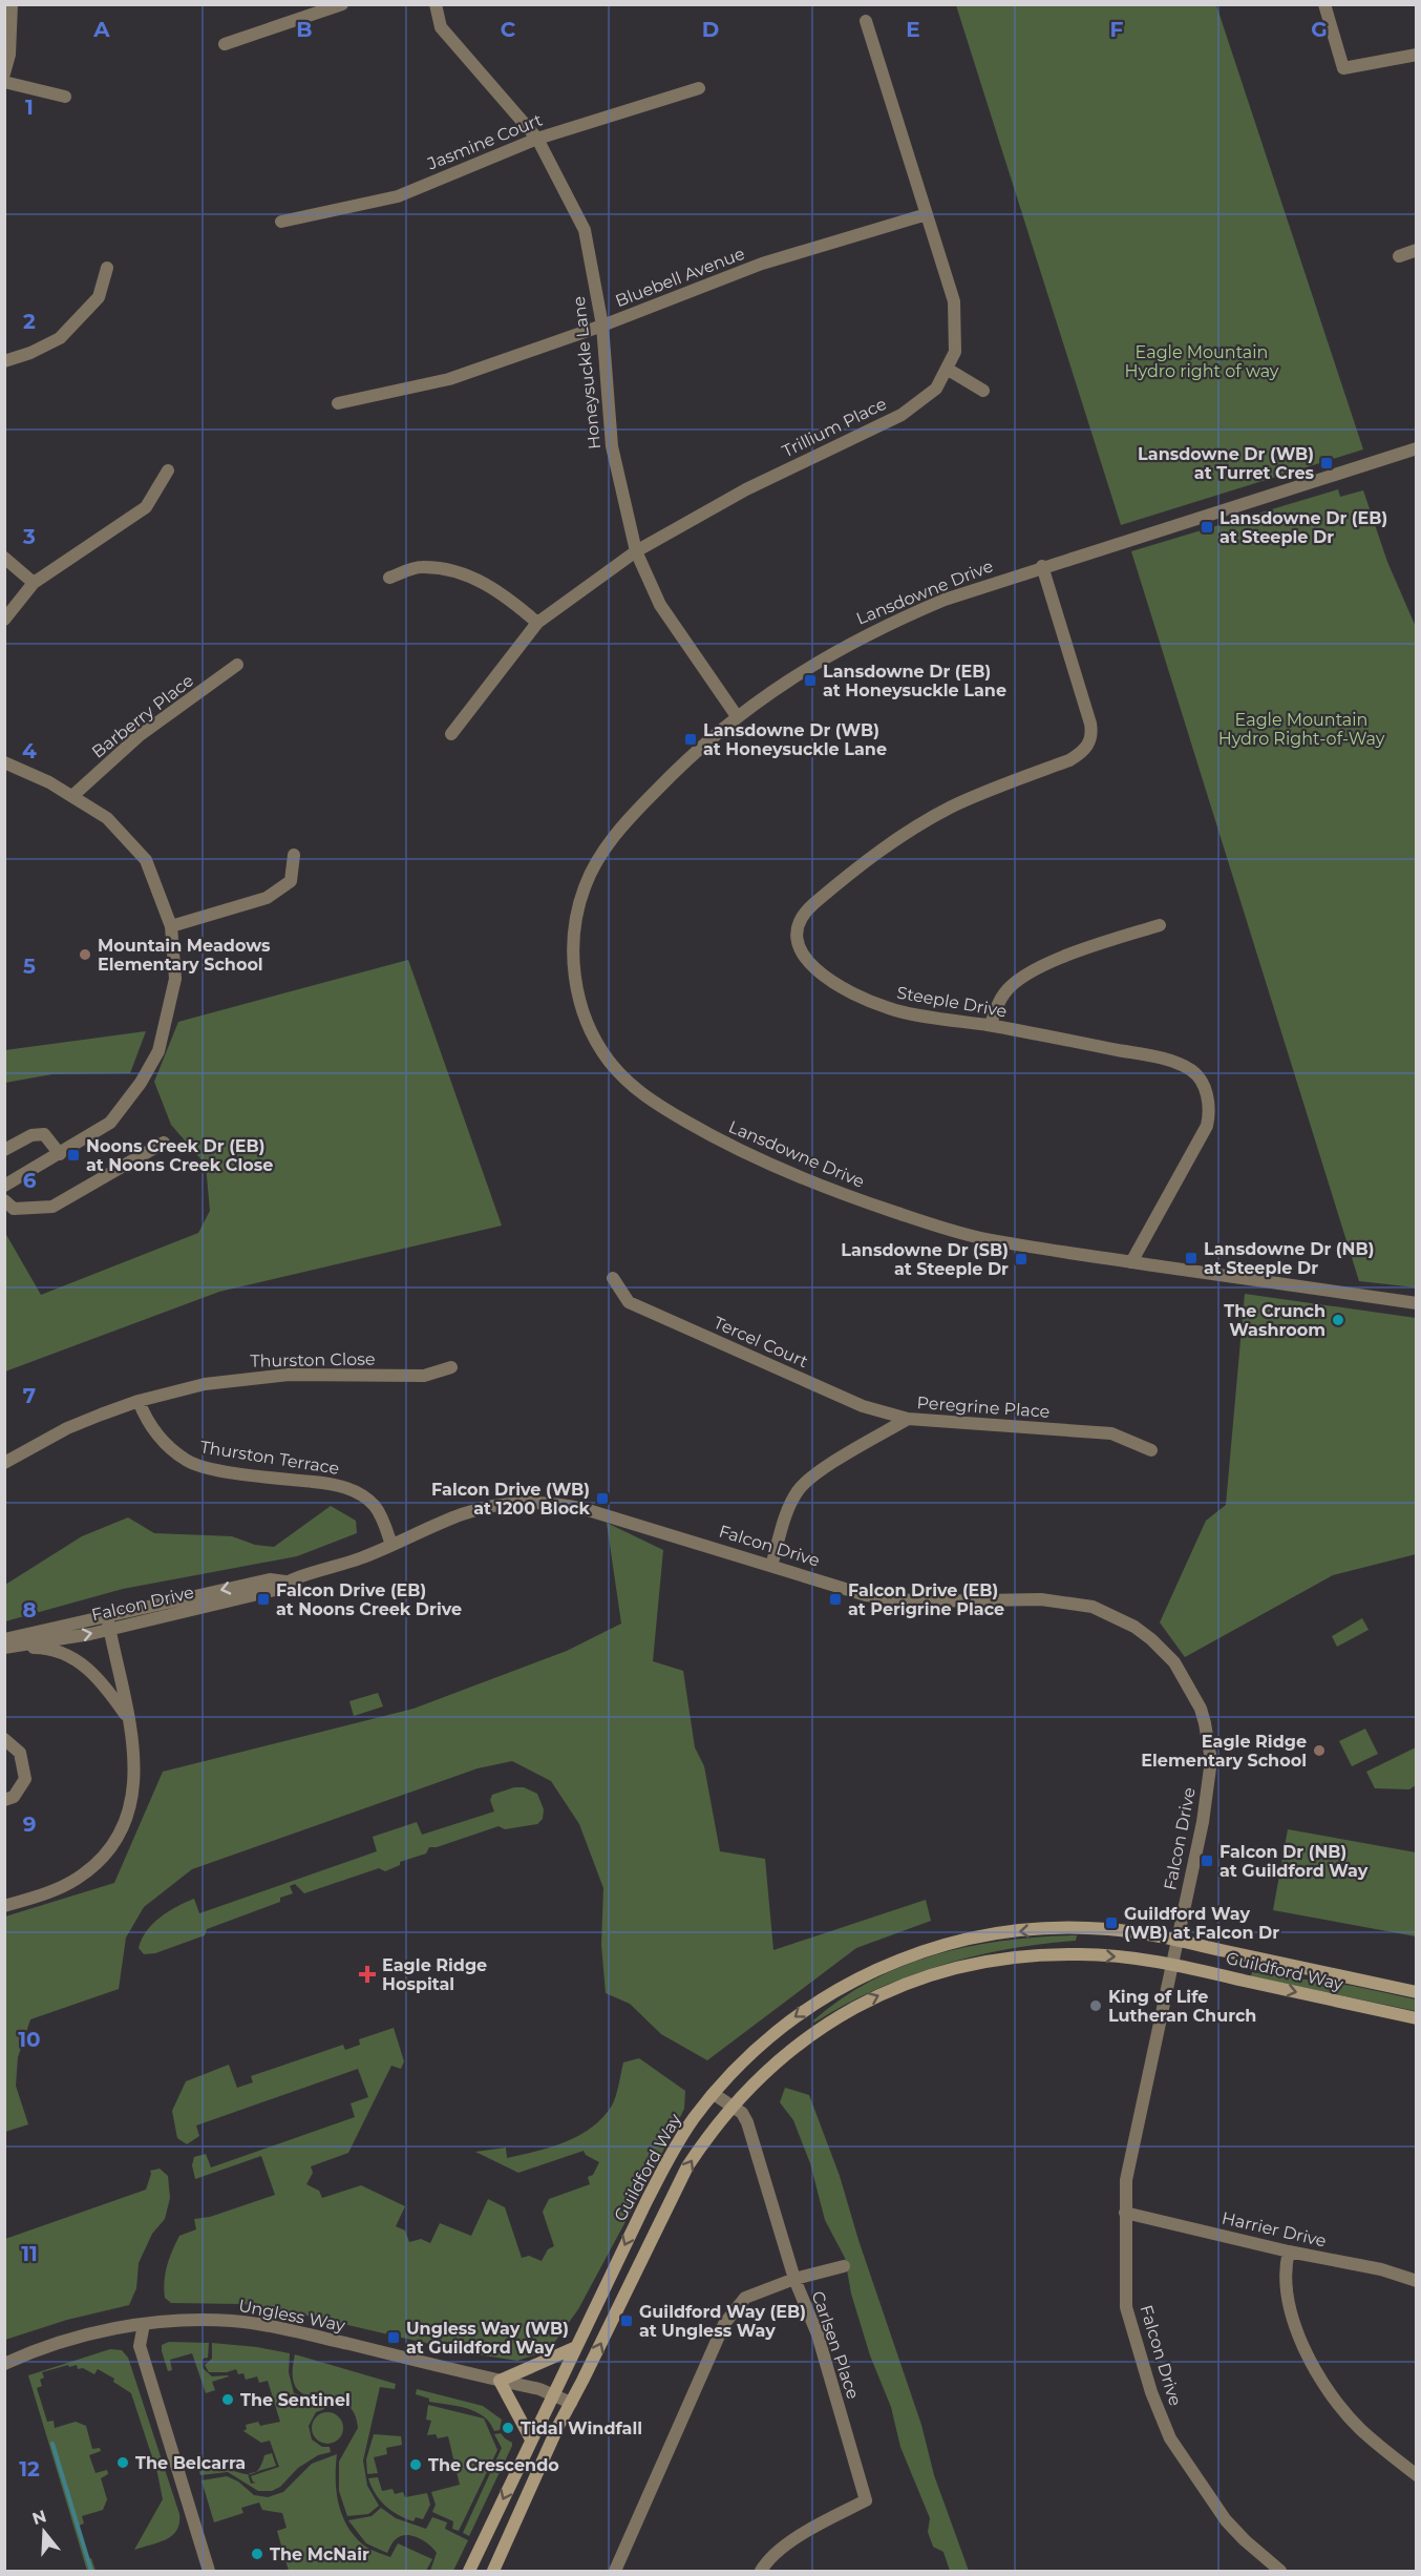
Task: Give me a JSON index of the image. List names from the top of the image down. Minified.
{"streets":{"main road":["Guildford Way"],"street":["Jasmine Court","Bluebell Avenue","Honeysuckle Lane","Trillium Place","Lansdowne Drive","Barberry Place","Steeple Drive","Tercel Court","Thurston Close","Peregrine Place","Thurston Terrace","Falcon Drive","Harrier Drive","Ungless Way","Carlsen Place"]},"crossings":[["Jasmine Court","Honeysuckle Lane"],["Bluebell Avenue","Honeysuckle Lane"],["Bluebell Avenue","Trillium Place"],["Honeysuckle Lane","Trillium Place"],["Honeysuckle Lane","Lansdowne Drive"],["Lansdowne Drive","Steeple Drive"],["Tercel Court","Peregrine Place"],["Thurston Close","Thurston Terrace"],["Peregrine Place","Falcon Drive"],["Thurston Terrace","Falcon Drive"],["Falcon Drive","Guildford Way"],["Falcon Drive","Harrier Drive"],["Guildford Way","Ungless Way"],["Guildford Way","Carlsen Place"]],"parks":["Eagle Mountain Hydro right of way","Eagle Mountain Hydro Right-of-Way"],"places":{"transit":["Lansdowne Dr (WB) at Turret Cres","Lansdowne Dr (EB) at Steeple Dr","Lansdowne Dr (EB) at Honeysuckle Lane","Lansdowne Dr (WB) at Honeysuckle Lane","Noons Creek Dr (EB) at Noons Creek Close","Lansdowne Dr (NB) at Steeple Dr","Lansdowne Dr (SB) at Steeple Dr","Falcon Drive (WB) at 1200 Block","Falcon Drive (EB) at Noons Creek Drive","Falcon Drive (EB) at Perigrine Place","Falcon Dr (NB) at Guildford Way","Guildford Way (WB) at Falcon Dr","Guildford Way (EB) at Ungless Way","Ungless Way (WB) at Guildford Way"],"other":["Mountain Meadows Elementary School","The Crunch Washroom","Eagle Ridge Elementary School","King of Life Lutheran Church","The Sentinel","Tidal Windfall","The Belcarra","The Crescendo","The McNair"],"health":["Eagle Ridge Hospital"]},"north":"top","grid":{"columns":["A","B","C","D","E","F","G"],"rows":["1","2","3","4","5","6","7","8","9","10","11","12"]}}
